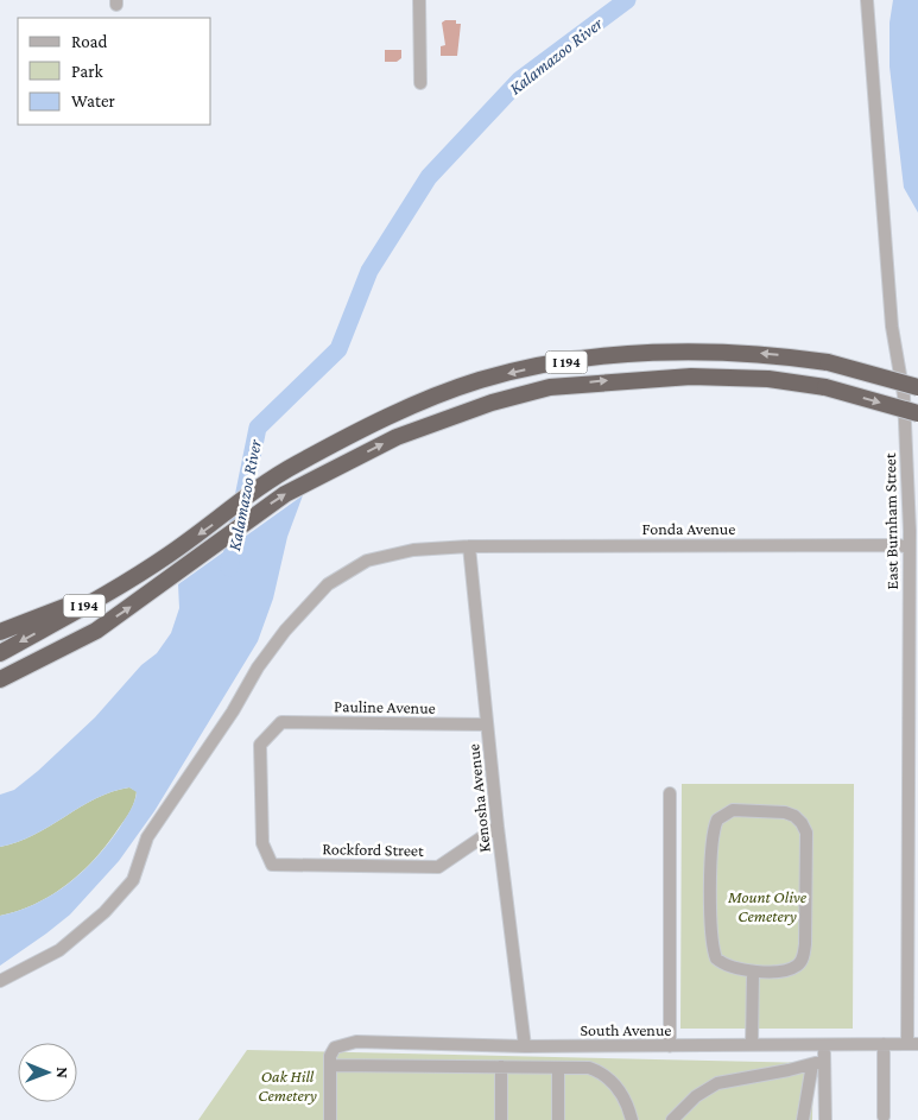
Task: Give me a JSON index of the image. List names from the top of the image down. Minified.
{"streets":{"highway":["I 194"],"street":["East Burnham Street","Fonda Avenue","Pauline Avenue","Kenosha Avenue","Rockford Street","South Avenue"]},"crossings":[["East Burnham Street","Fonda Avenue"],["East Burnham Street","South Avenue"],["Fonda Avenue","Kenosha Avenue"],["Pauline Avenue","Kenosha Avenue"],["Pauline Avenue","Rockford Street"],["Kenosha Avenue","Rockford Street"],["Kenosha Avenue","South Avenue"]],"water":["Kalamazoo River"],"parks":["Mount Olive Cemetery","Oak Hill Cemetery"],"legend":["Road","Park","Water"],"north":"right"}
